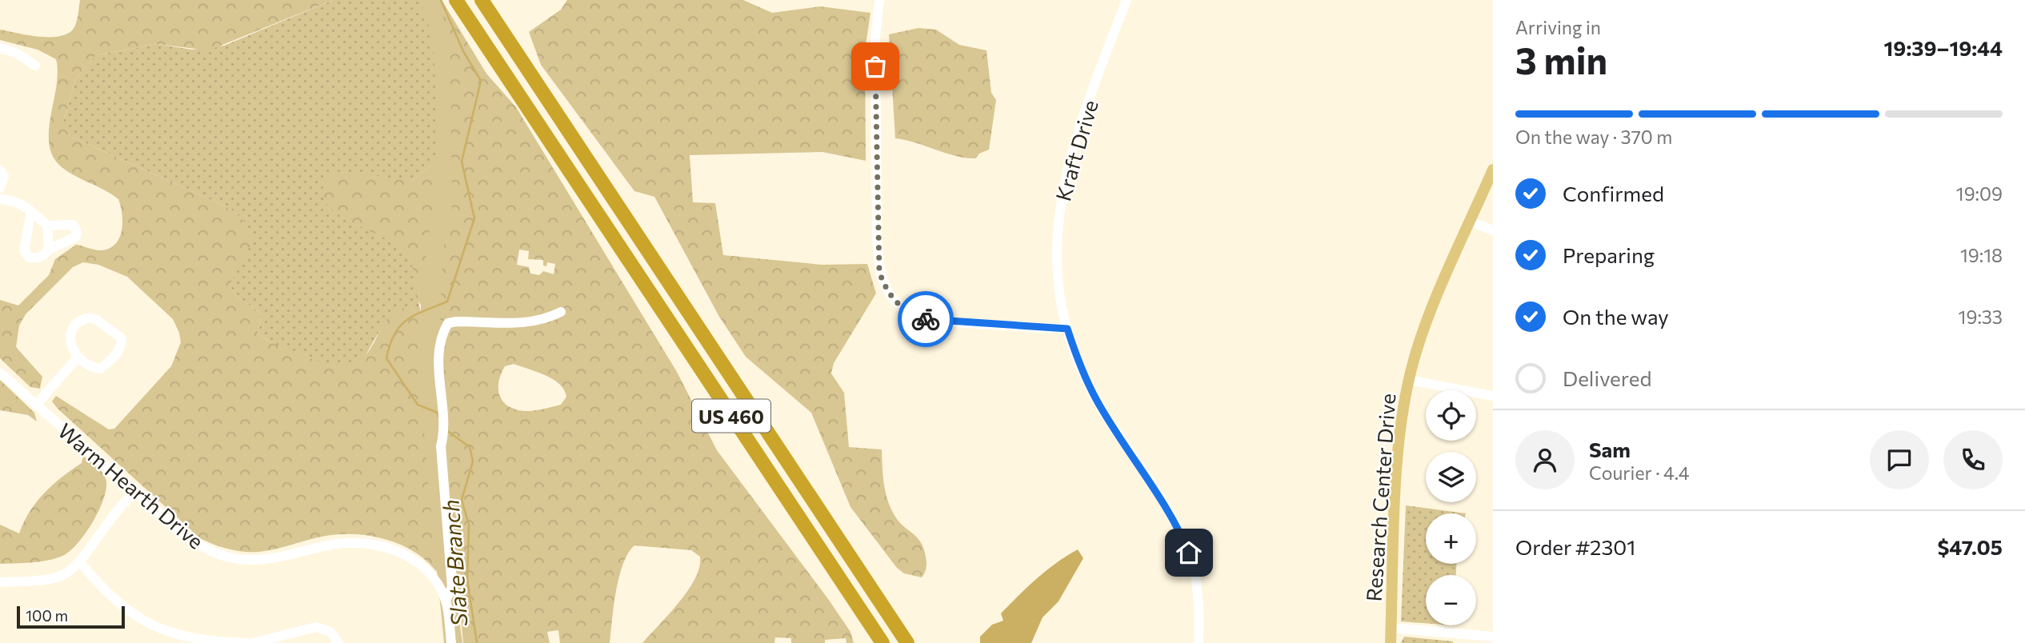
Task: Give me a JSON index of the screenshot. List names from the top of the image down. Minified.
{"streets":{"highway":["US 460"],"main road":["Research Center Drive"],"street":["Kraft Drive","Warm Hearth Drive"]},"water":["Slate Branch"],"scale_bar":"100 m","page":{"heading":["3 min","Arriving in","19:39–19:44"],"panel":["Sam","Courier · 4.4","Order #2301","$47.05"],"bar":"On the way · 370 m","list":[["Confirmed","19:09"],["Preparing","19:18"],["On the way","19:33"],"Delivered"],"map_buttons":["+","−"],"scale":"100 m"}}
